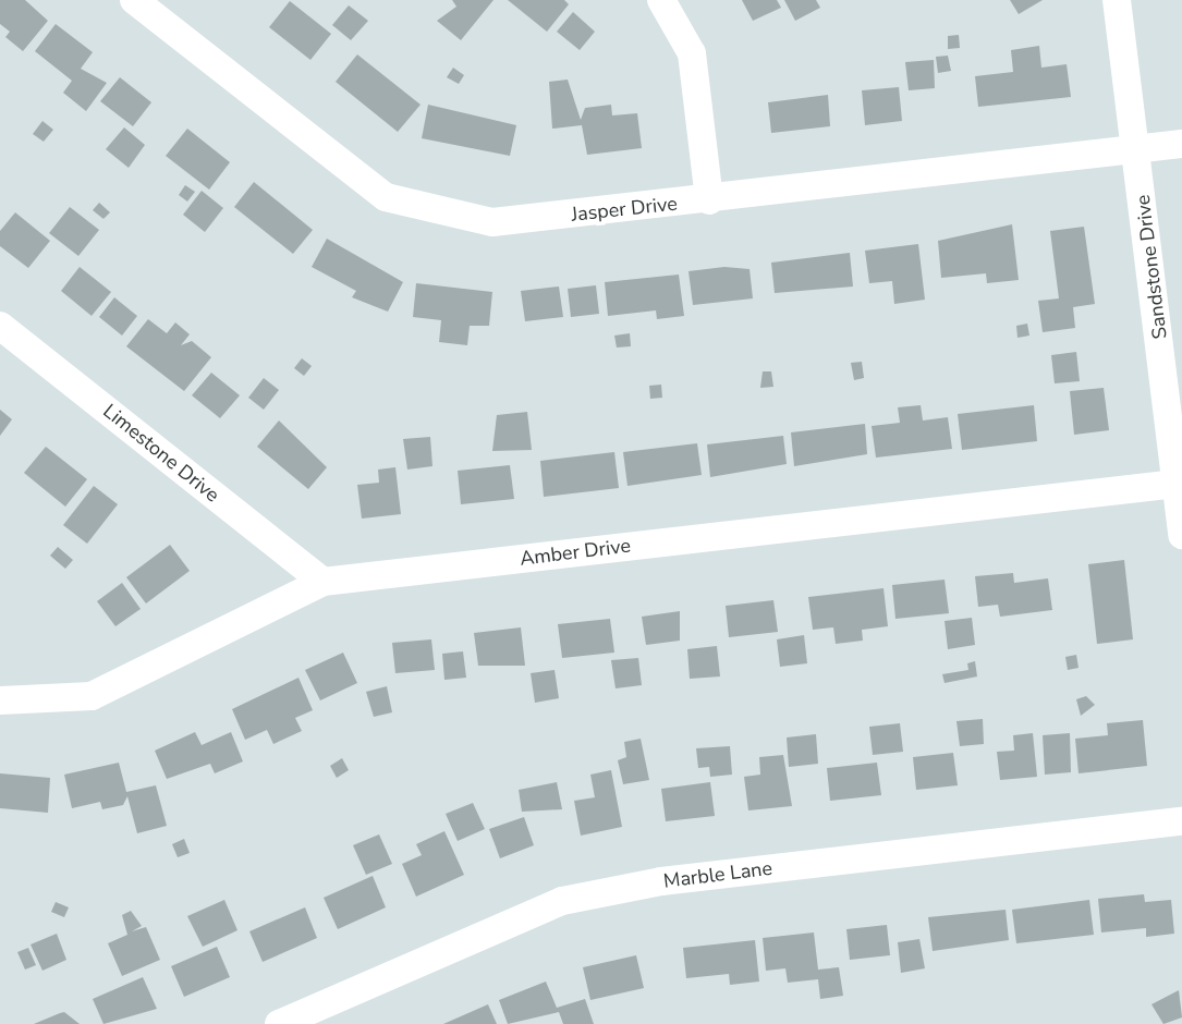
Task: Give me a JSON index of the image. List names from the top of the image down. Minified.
{"streets":{"street":["Jasper Drive","Sandstone Drive","Limestone Drive","Amber Drive","Marble Lane"]},"crossings":[["Jasper Drive","Sandstone Drive"],["Sandstone Drive","Amber Drive"],["Limestone Drive","Amber Drive"]]}
